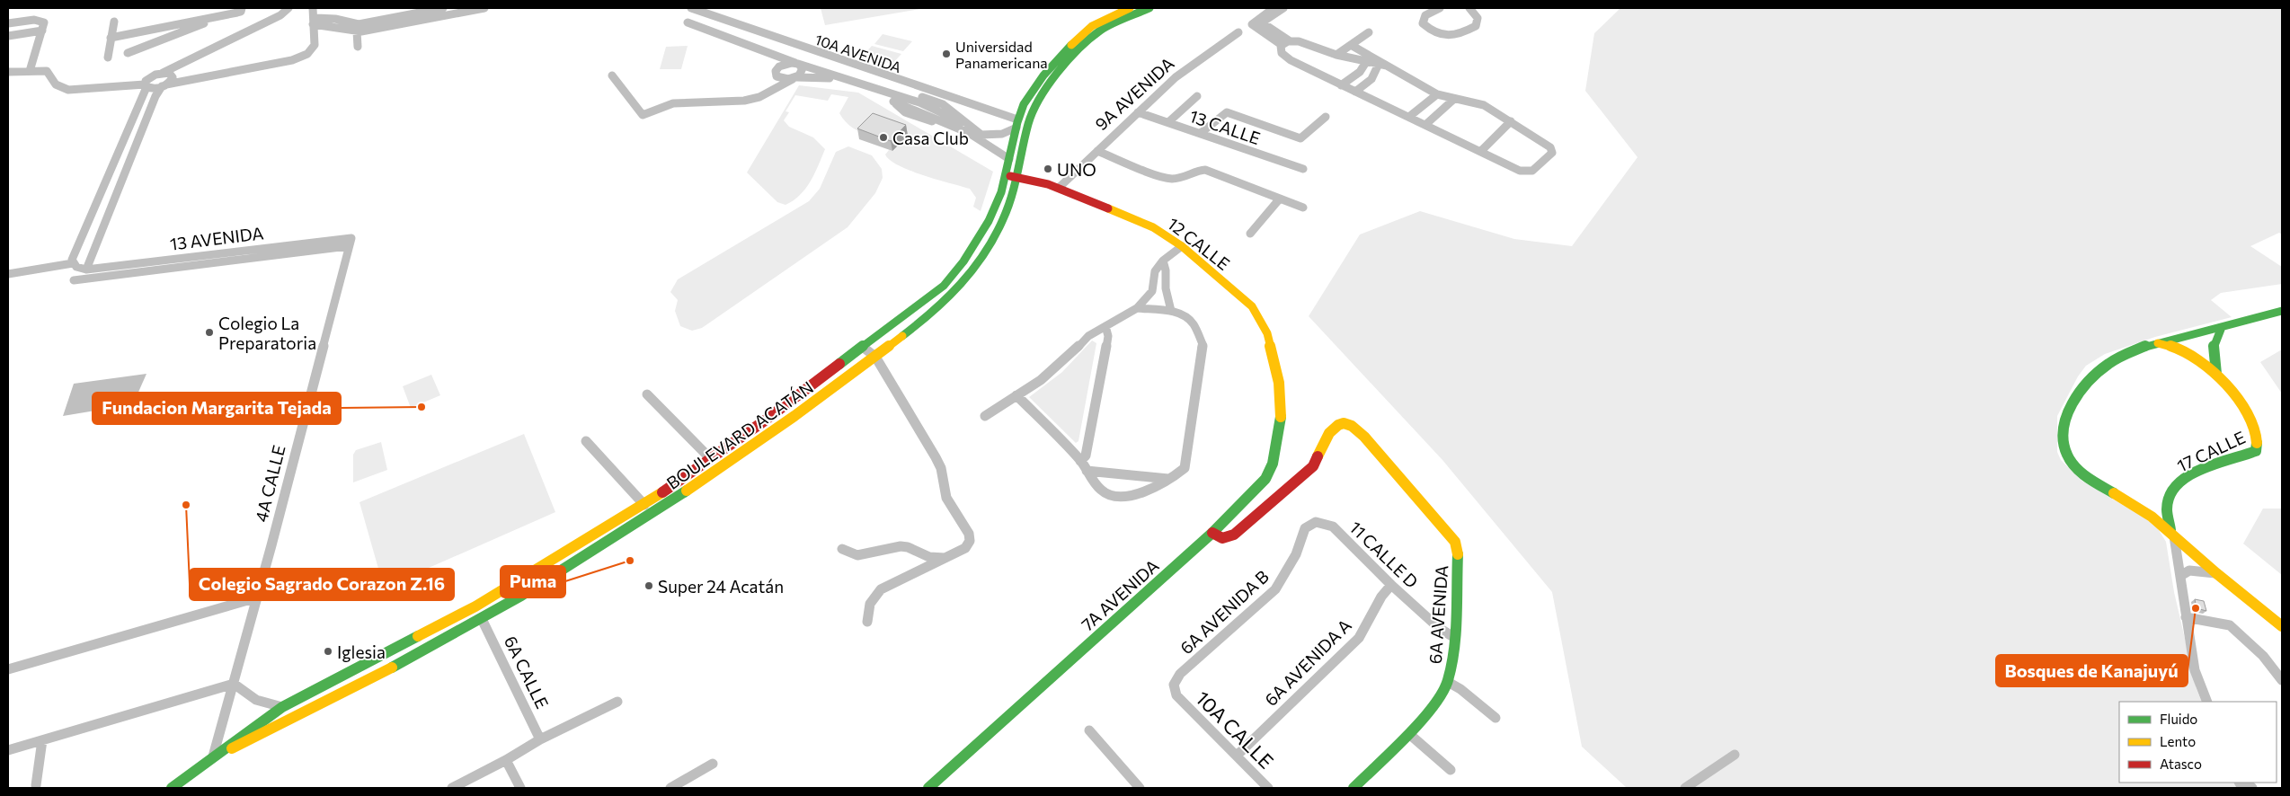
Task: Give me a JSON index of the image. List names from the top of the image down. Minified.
{"streets":{"street":["10A AVENIDA","9A AVENIDA","13 CALLE","13 AVENIDA","12 CALLE","BOULEVARD ACATÁN","17 CALLE","4A CALLE","11 CALLE D","7A AVENIDA","6A AVENIDA B","6A AVENIDA","6A AVENIDA A","6A CALLE","10A CALLE"]},"crossings":[["10A AVENIDA","BOULEVARD ACATÁN"],["9A AVENIDA","13 CALLE"],["9A AVENIDA","12 CALLE"],["13 AVENIDA","4A CALLE"],["12 CALLE","BOULEVARD ACATÁN"],["12 CALLE","7A AVENIDA"],["BOULEVARD ACATÁN","4A CALLE"],["BOULEVARD ACATÁN","6A CALLE"],["11 CALLE D","6A AVENIDA B"],["11 CALLE D","6A AVENIDA"],["11 CALLE D","6A AVENIDA A"],["7A AVENIDA","6A AVENIDA"],["6A AVENIDA B","10A CALLE"],["6A AVENIDA A","10A CALLE"]],"places":["Universidad Panamericana","Casa Club","UNO","Colegio La Preparatoria","Fundacion Margarita Tejada","Colegio Sagrado Corazon Z.16","Puma","Super 24 Acatán","Bosques de Kanajuyú","Iglesia"],"legend":["Fluido","Lento","Atasco"]}
